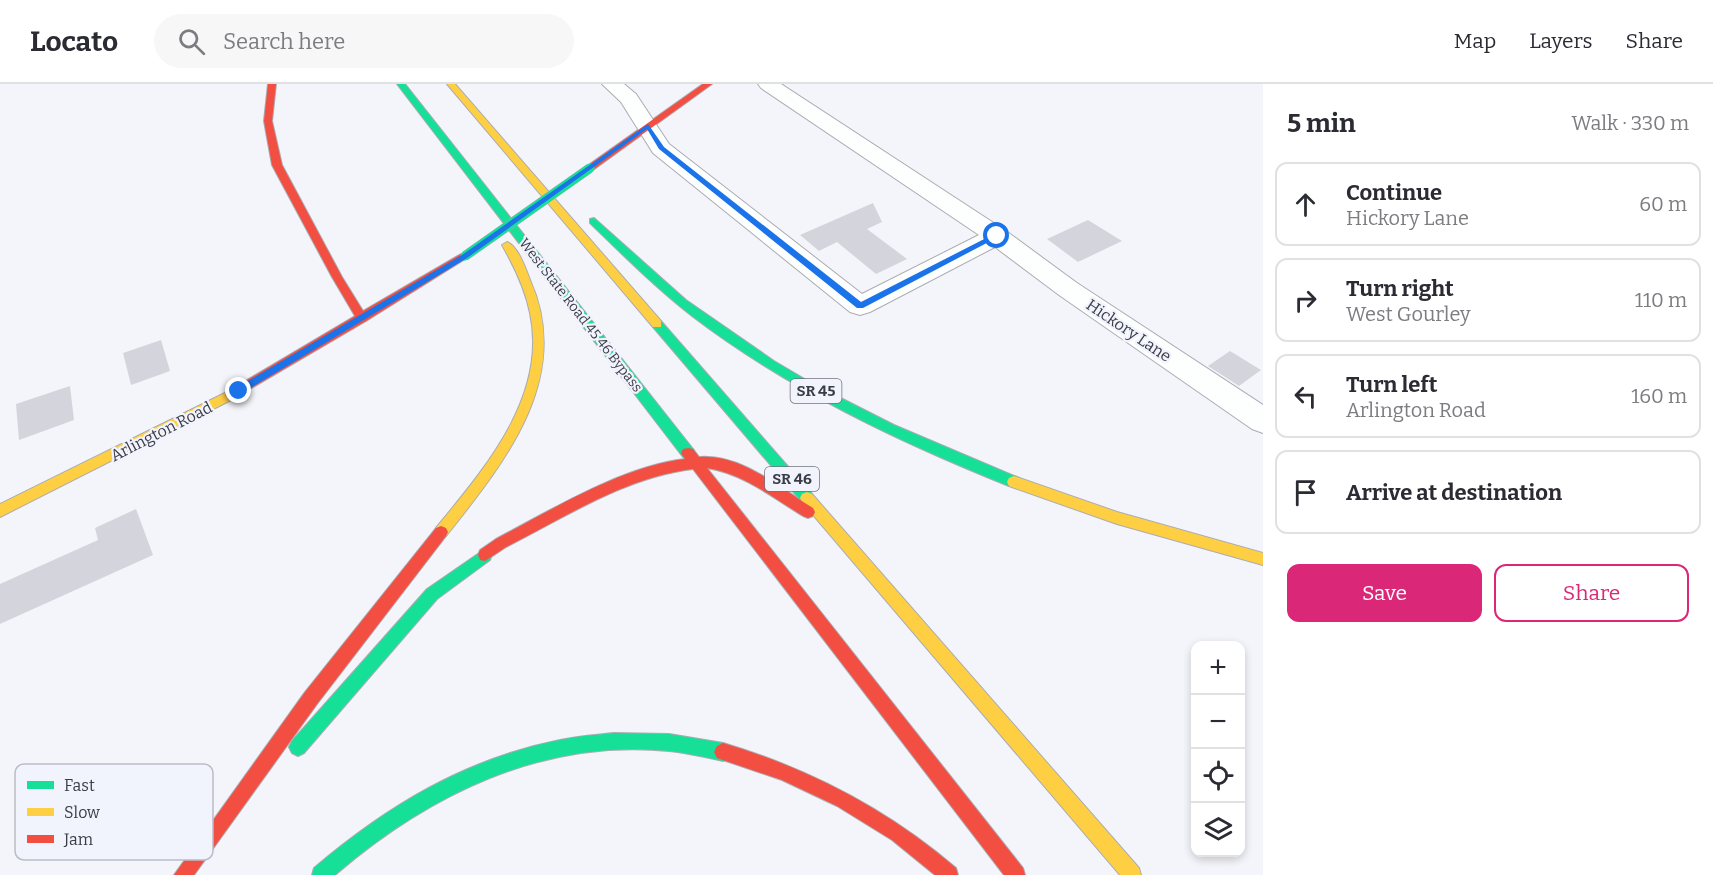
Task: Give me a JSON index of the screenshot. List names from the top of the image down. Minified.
{"streets":{"main road":["West State Road 45 46 Bypass","SR 45","Arlington Road","SR 46"],"street":["Hickory Lane"]},"legend":["Fast","Slow","Jam"],"page":{"header":"Locato","search":"Search here","nav":["Map","Layers","Share"],"heading":["5 min","Walk · 330 m"],"list":[["Continue","Hickory Lane","60 m"],["Turn right","West Gourley","110 m"],["Turn left","Arlington Road","160 m"],"Arrive at destination"],"buttons":["Save","Share"],"map_buttons":["+","−"]}}
